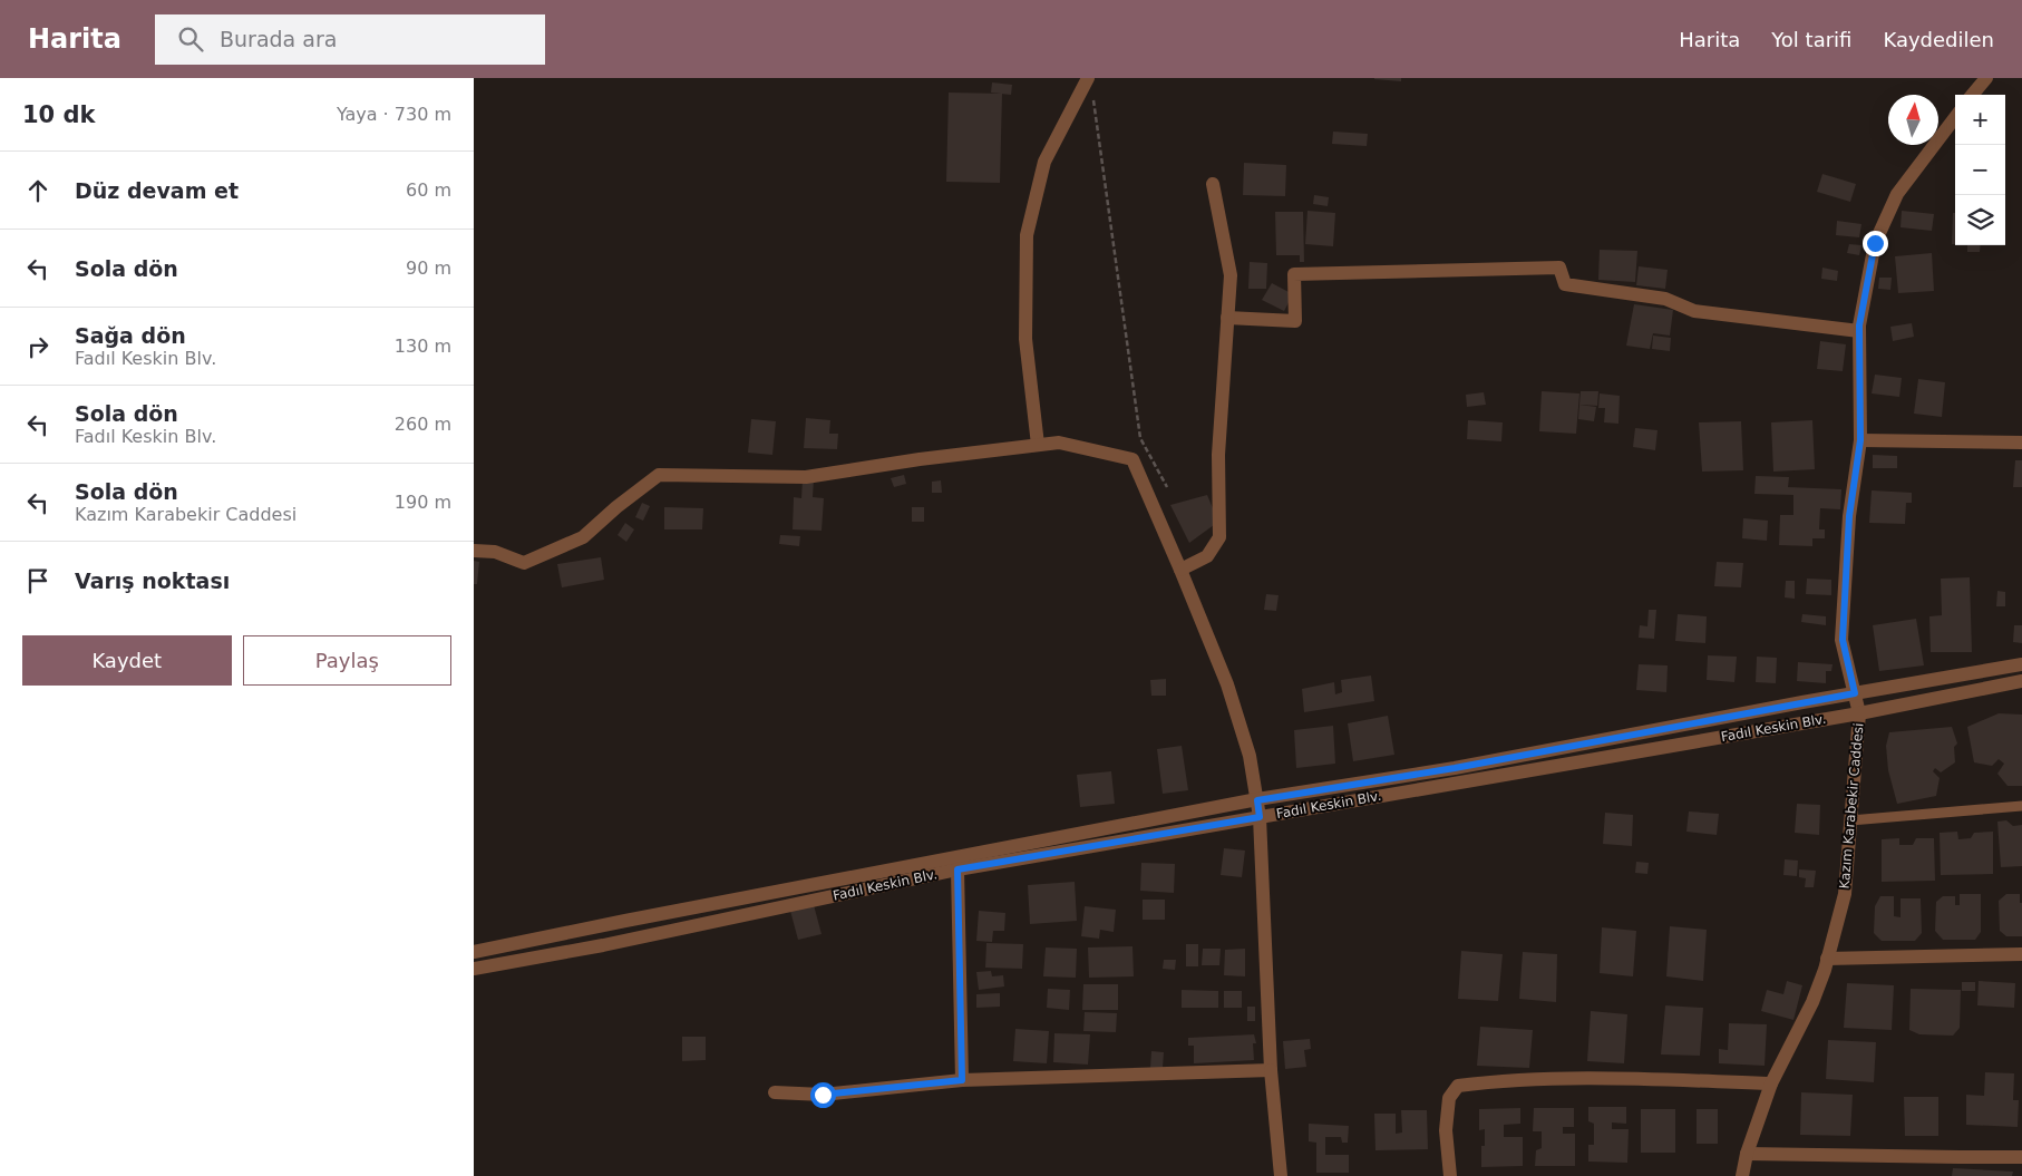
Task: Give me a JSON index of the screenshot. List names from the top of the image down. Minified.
{"streets":{"street":["Fadıl Keskin Blv.","Kazım Karabekir Caddesi"]},"crossings":[["Fadıl Keskin Blv.","Kazım Karabekir Caddesi"]],"north":"top","page":{"header":"Harita","search":"Burada ara","nav":["Harita","Yol tarifi","Kaydedilen"],"heading":["10 dk","Yaya · 730 m"],"map_buttons":["+","−"],"list":[["Düz devam et","60 m"],["Sola dön","90 m"],["Sağa dön","Fadıl Keskin Blv.","130 m"],["Sola dön","Fadıl Keskin Blv.","260 m"],["Sola dön","Kazım Karabekir Caddesi","190 m"],"Varış noktası"],"buttons":["Kaydet","Paylaş"]}}
